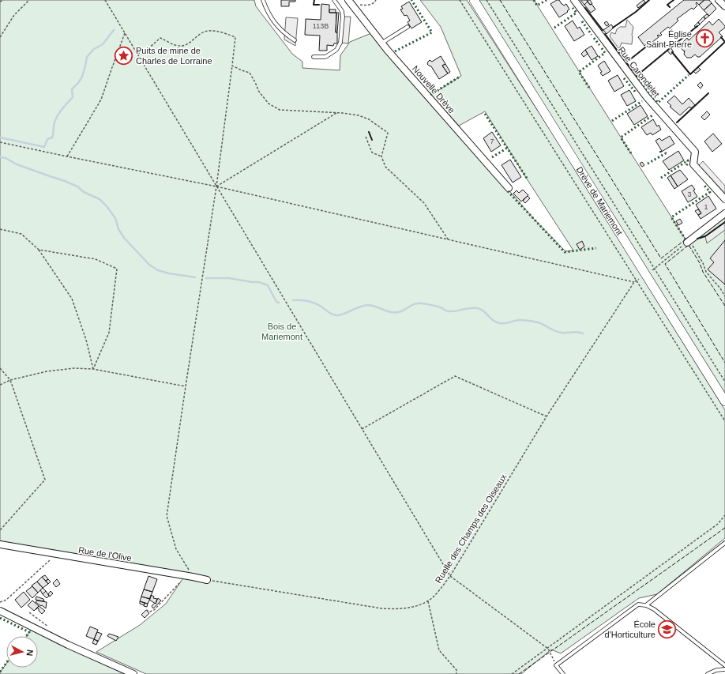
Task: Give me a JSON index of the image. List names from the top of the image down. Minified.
{"streets":{"street":["Rue Carondelet","Nouvelle Drève","Drève de Mariemont","Rue de l'Olive"],"path":["Ruelle des Champs des Oiseaux"]},"crossings":[["Drève de Mariemont","Ruelle des Champs des Oiseaux"],["Ruelle des Champs des Oiseaux","Rue de l'Olive"]],"parks":["Bois de Mariemont"],"places":{"church":["Église Saint-Pierre"],"place":["Puits de mine de Charles de Lorraine"],"school or university":["École d'Horticulture"]},"house_numbers":["113B","7","3","1"],"north":"right"}
